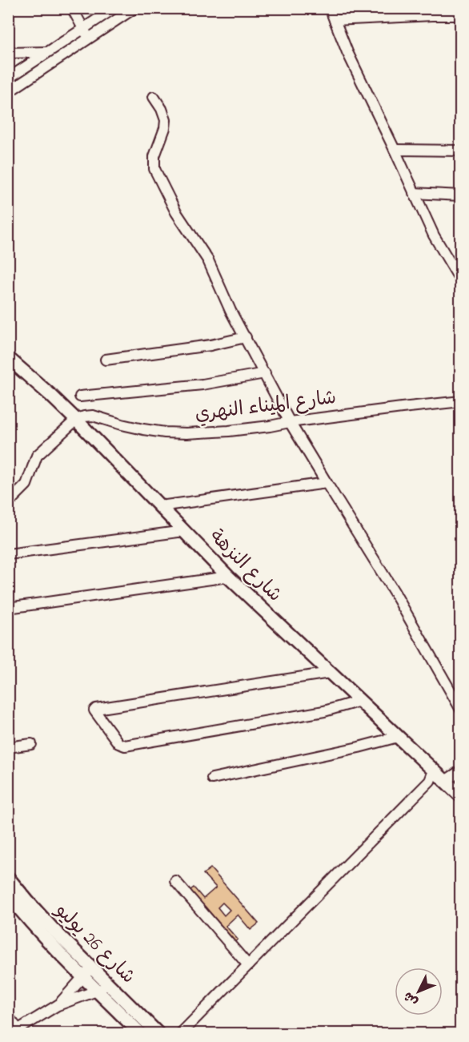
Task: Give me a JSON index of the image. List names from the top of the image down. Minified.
{"streets":{"main road":["شارع النزهة","شارع 26 يوليو"],"street":["شارع الميناء النهري"]},"crossings":[["شارع الميناء النهري","شارع النزهة"]],"north":"bottom left"}
